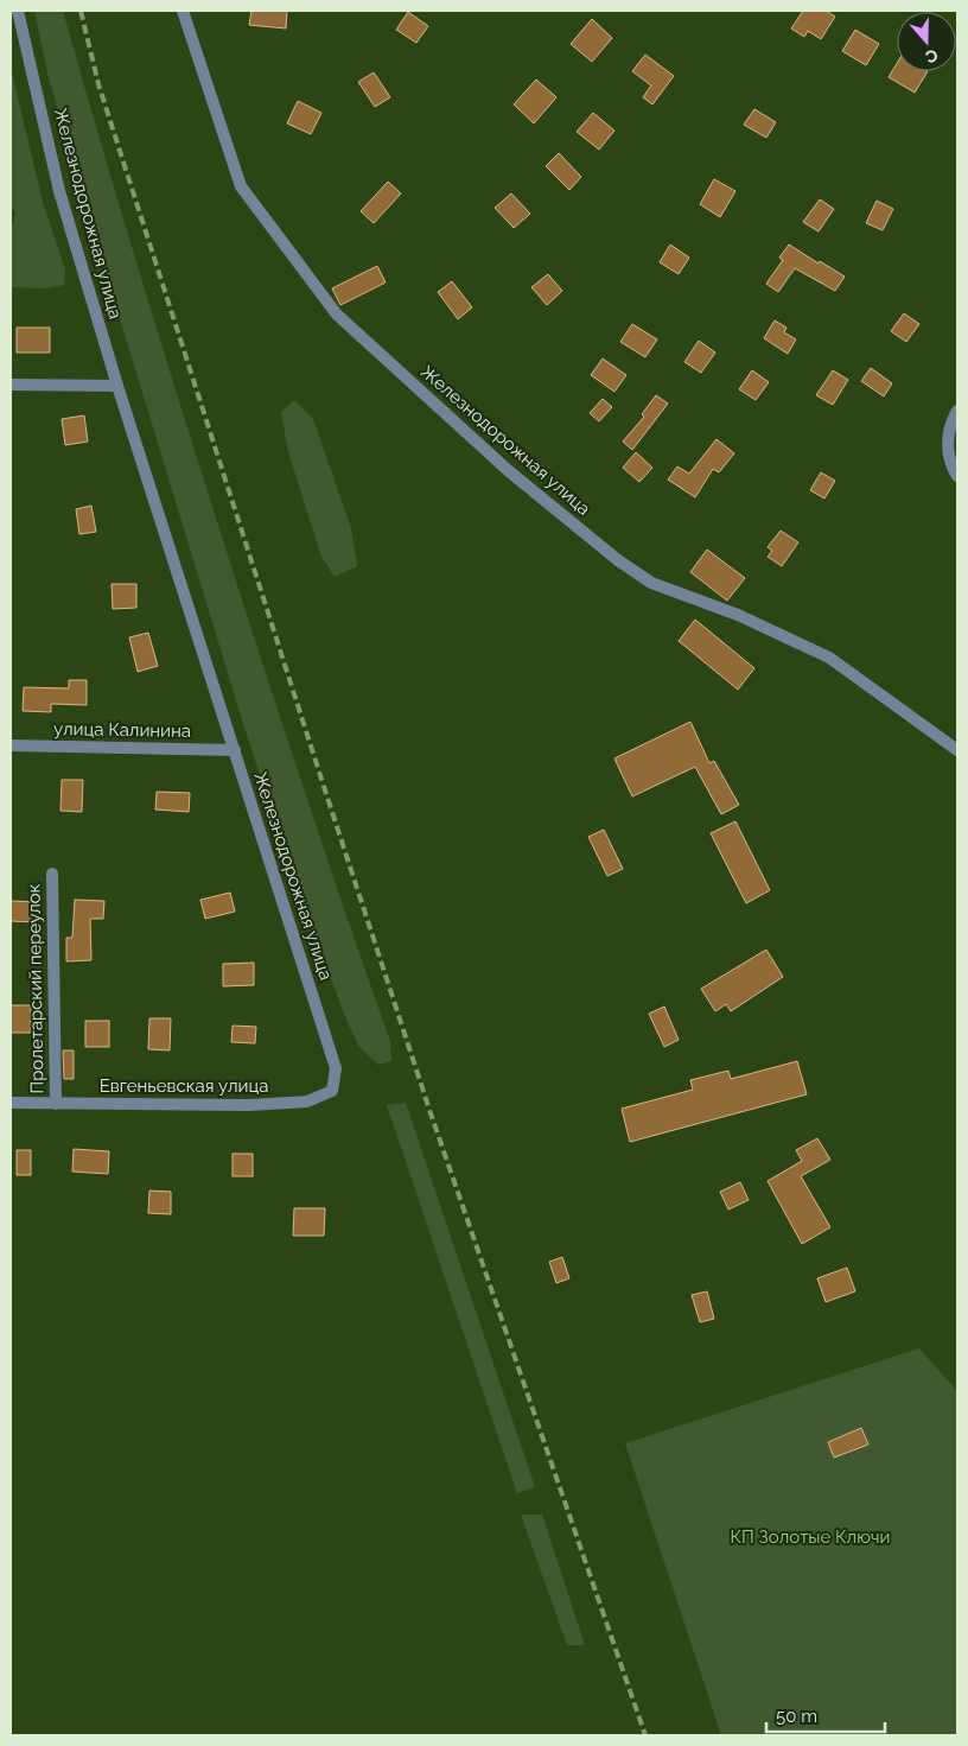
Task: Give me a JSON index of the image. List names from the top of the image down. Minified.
{"streets":{"street":["Железнодорожная улица","улица Калинина","Пролетарский переулок","Евгеньевская улица"]},"crossings":[["Железнодорожная улица","улица Калинина"],["Железнодорожная улица","Евгеньевская улица"],["Пролетарский переулок","Евгеньевская улица"]],"parks":["КП Золотые Ключи"],"scale_bar":"50 m","north":"bottom"}
